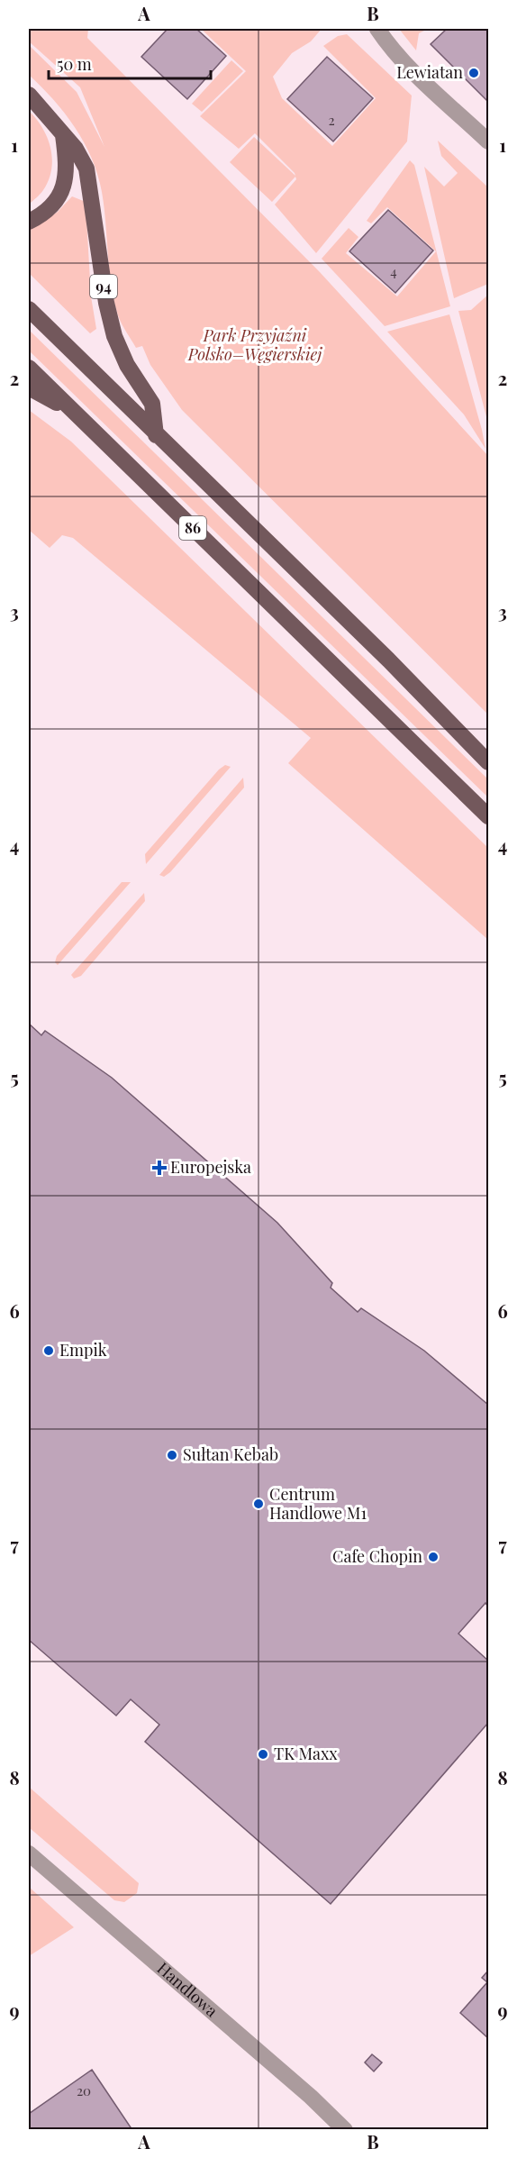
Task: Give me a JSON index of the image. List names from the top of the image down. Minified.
{"streets":{"main road":["94","86"],"street":["Handlowa"]},"crossings":[["94","86"]],"parks":["Park Przyjaźni Polsko–Węgierskiej"],"places":{"other":["Lewiatan","Empik","Sułtan Kebab","Centrum Handlowe M1","Cafe Chopin","TK Maxx"],"health":["Europejska"]},"house_numbers":["2","4","20"],"scale_bar":"50 m","grid":{"columns":["A","B"],"rows":["1","2","3","4","5","6","7","8","9"]}}
